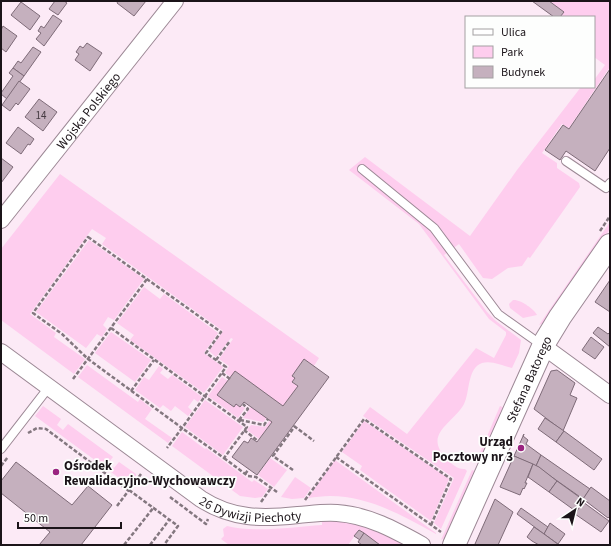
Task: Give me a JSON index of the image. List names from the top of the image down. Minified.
{"streets":{"street":["Wojska Polskiego","Stefana Batorego","26 Dywizji Piechoty"]},"places":["Urząd Pocztowy nr 3","Ośrodek Rewalidacyjno-Wychowawczy"],"house_numbers":["14"],"legend":["Ulica","Park","Budynek"],"scale_bar":"50 m","north":"top right"}
